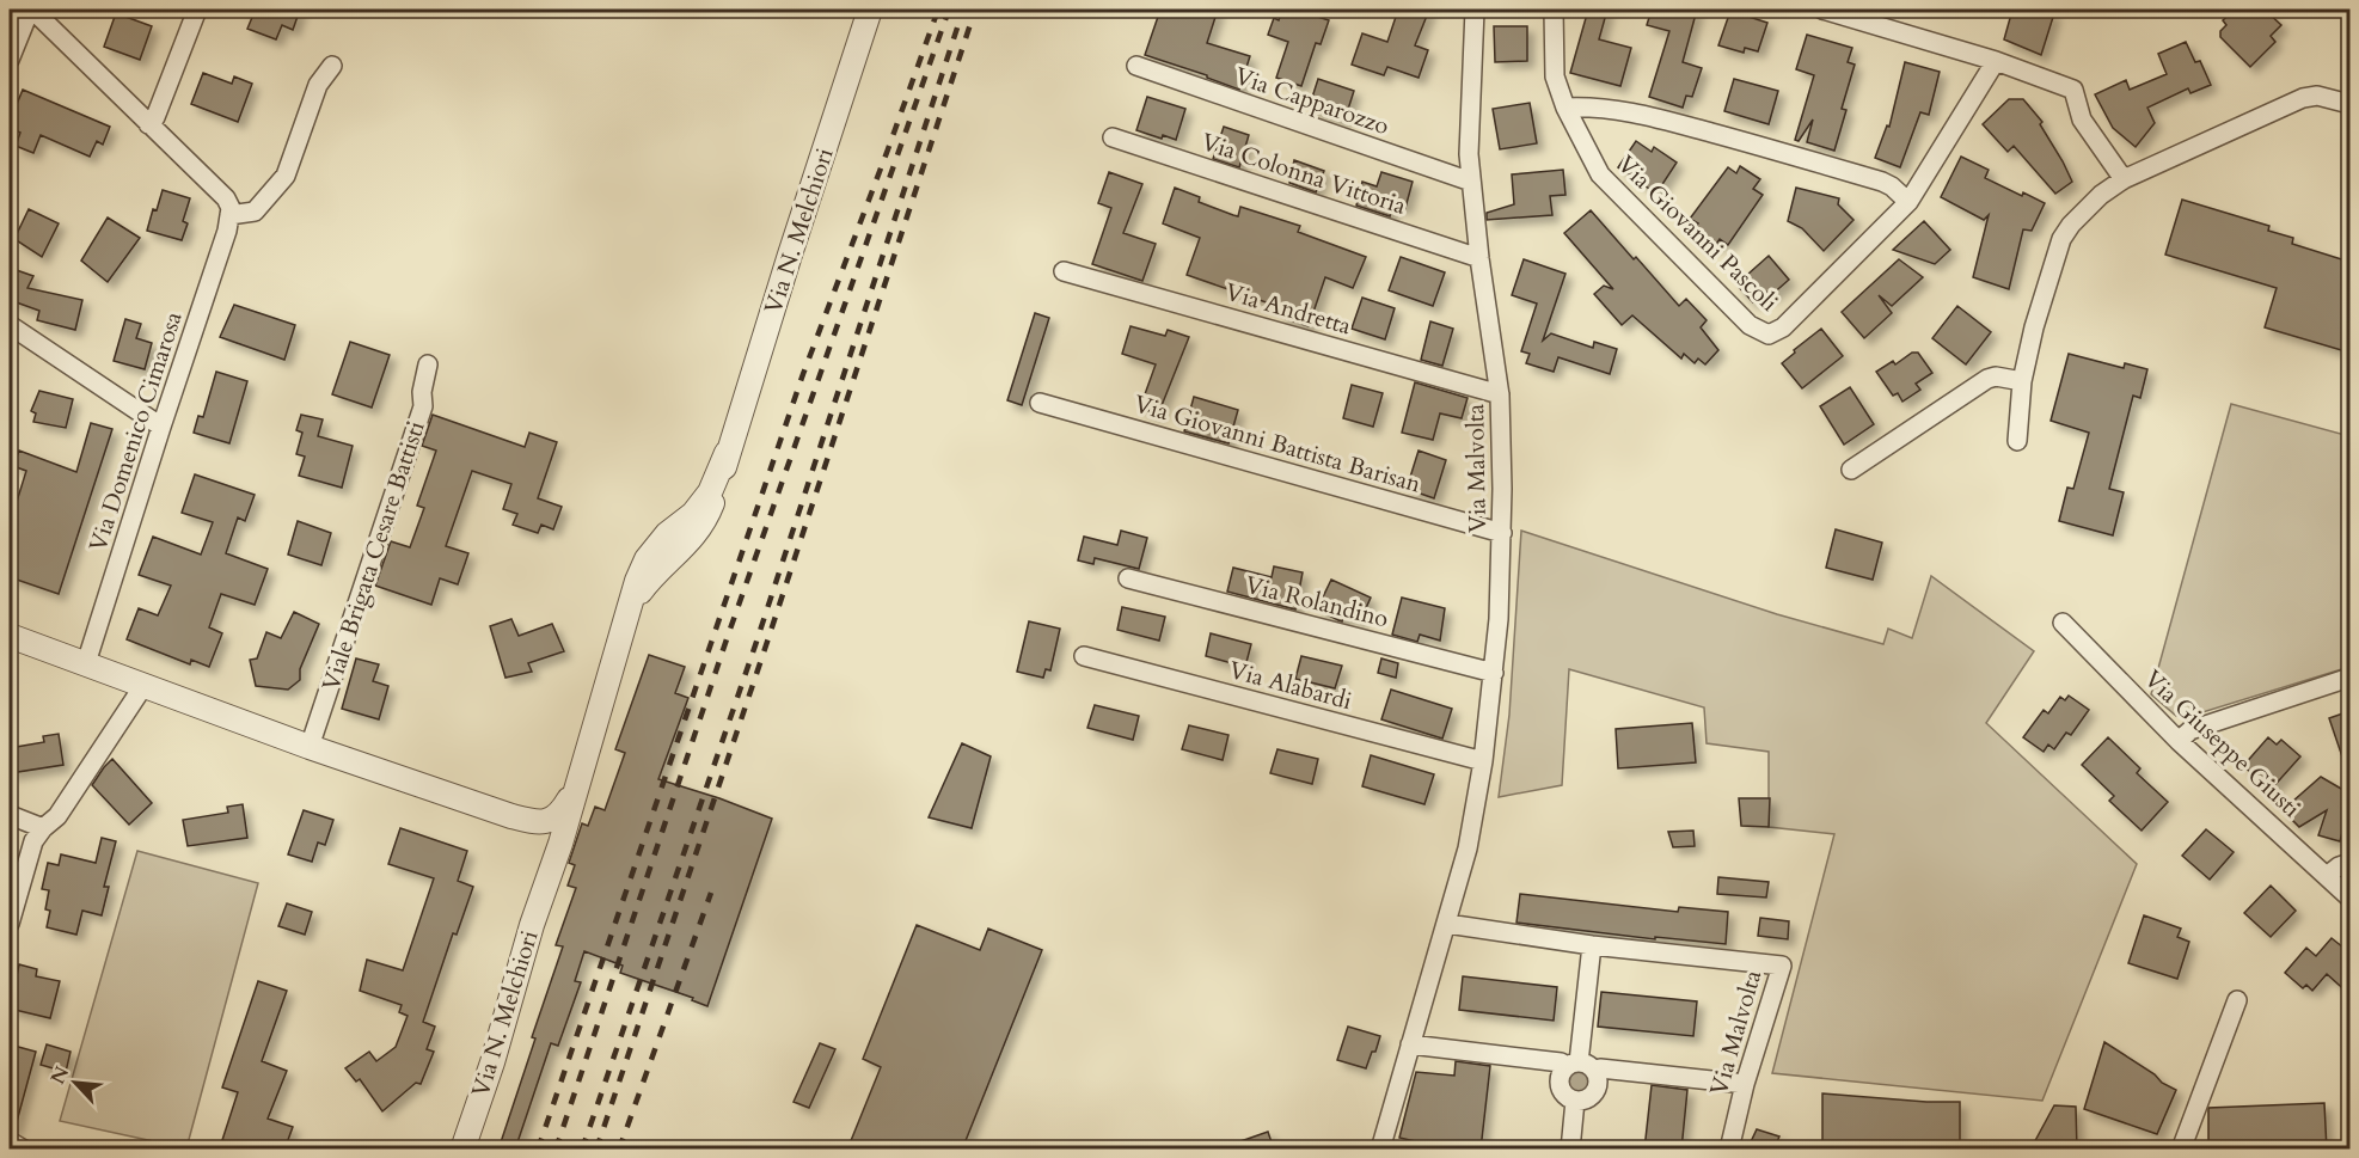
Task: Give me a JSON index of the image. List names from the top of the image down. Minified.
{"streets":{"street":["Via Capparozzo","Via Colonna Vittoria","Via N. Melchiori","Via Giovanni Pascoli","Via Andretta","Via Domenico Cimarosa","Via Giovanni Battista Barisan","Via Malvolta","Viale Brigata Cesare Battisti","Via Rolandino","Via Alabardi","Via Giuseppe Giusti"]},"crossings":[["Via Capparozzo","Via Malvolta"],["Via Colonna Vittoria","Via Malvolta"],["Via Andretta","Via Malvolta"],["Via Giovanni Battista Barisan","Via Malvolta"],["Via Malvolta","Via Rolandino"],["Via Malvolta","Via Alabardi"]],"north":"top left"}
